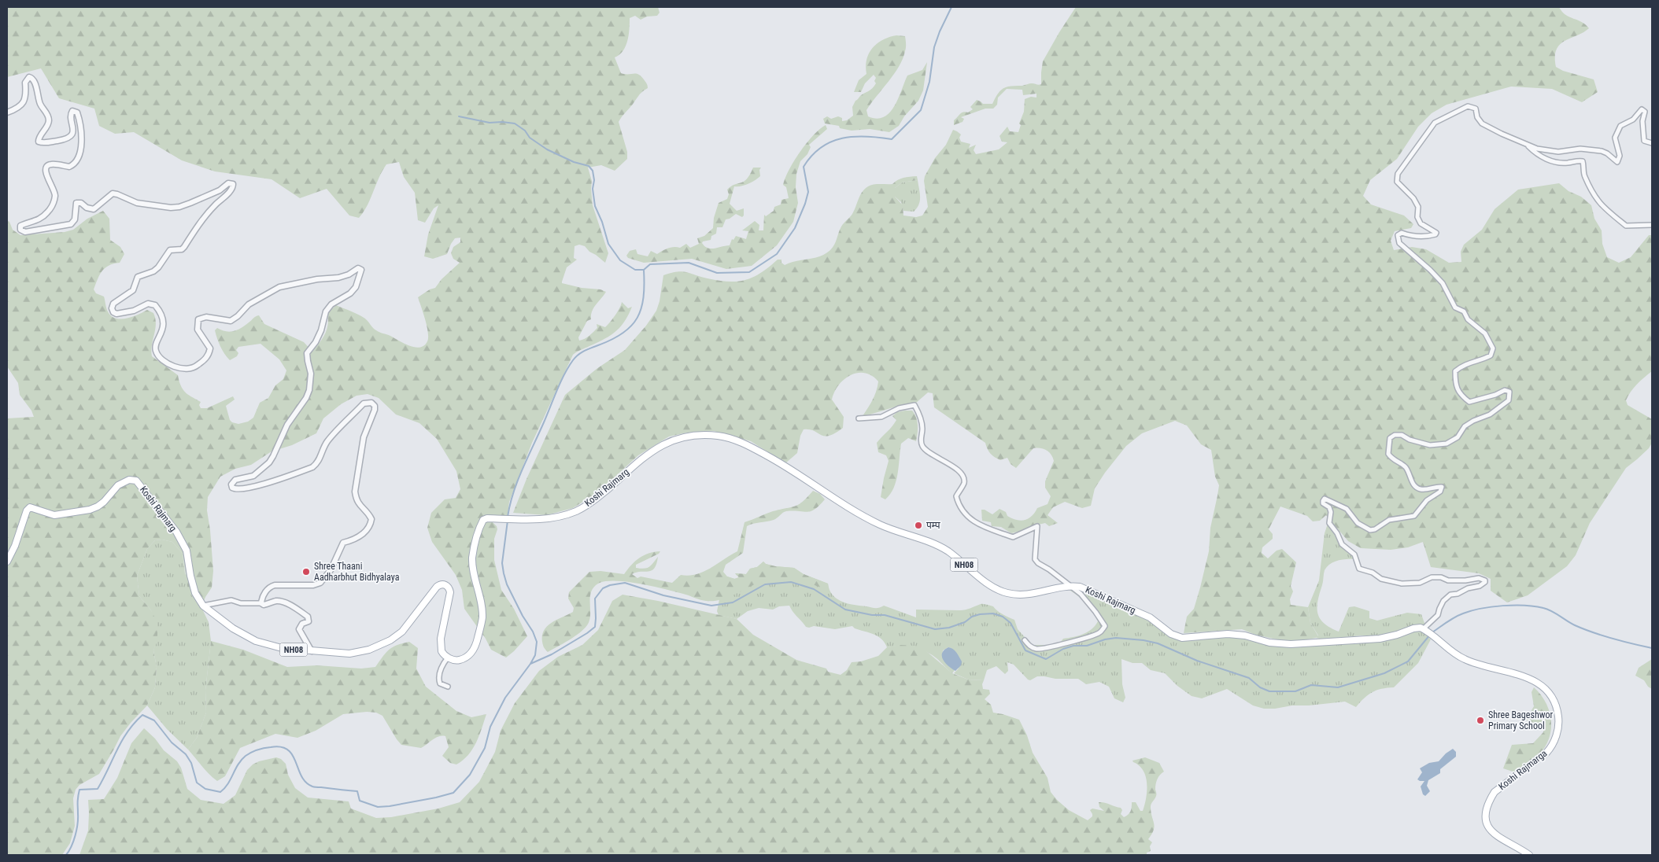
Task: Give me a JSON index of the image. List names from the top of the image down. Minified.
{"streets":{"main road":["Koshi Rajmarg","NH08","Koshi Rajmarga"]},"crossings":[["Koshi Rajmarg","Koshi Rajmarga"]],"places":["पम्प","Shree Thaani Aadharbhut Bidhyalaya","Shree Bageshwor Primary School"]}
